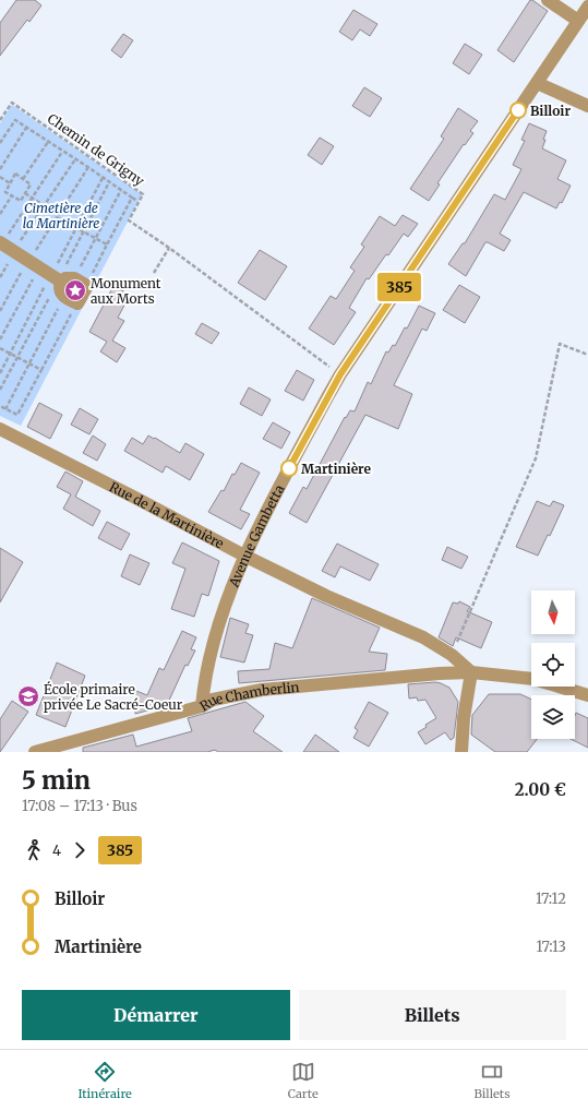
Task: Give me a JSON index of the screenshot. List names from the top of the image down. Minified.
{"streets":{"street":["Rue de la Martinière","Avenue Gambetta","Rue Chamberlin"],"path":["Chemin de Grigny"]},"crossings":[["Chemin de Grigny","Avenue Gambetta"],["Rue de la Martinière","Avenue Gambetta"],["Rue de la Martinière","Rue Chamberlin"],["Avenue Gambetta","Rue Chamberlin"]],"parks":["Cimetière de la Martinière"],"places":{"other":["Billoir","Martinière"],"place":["Monument aux Morts"],"school or university":["École primaire privée Le Sacré-Coeur"]},"lines":["bus line 385"],"north":"bottom","page":{"on_map":"385","heading":["5 min","17:08 – 17:13 · Bus","2.00 €"],"legs":["4","385"],"list":[{"name":"Billoir","value":"17:12"},{"name":"Martinière","value":"17:13"}],"buttons":["Démarrer","Billets"],"tabs":["Itinéraire","Carte","Billets"]}}
